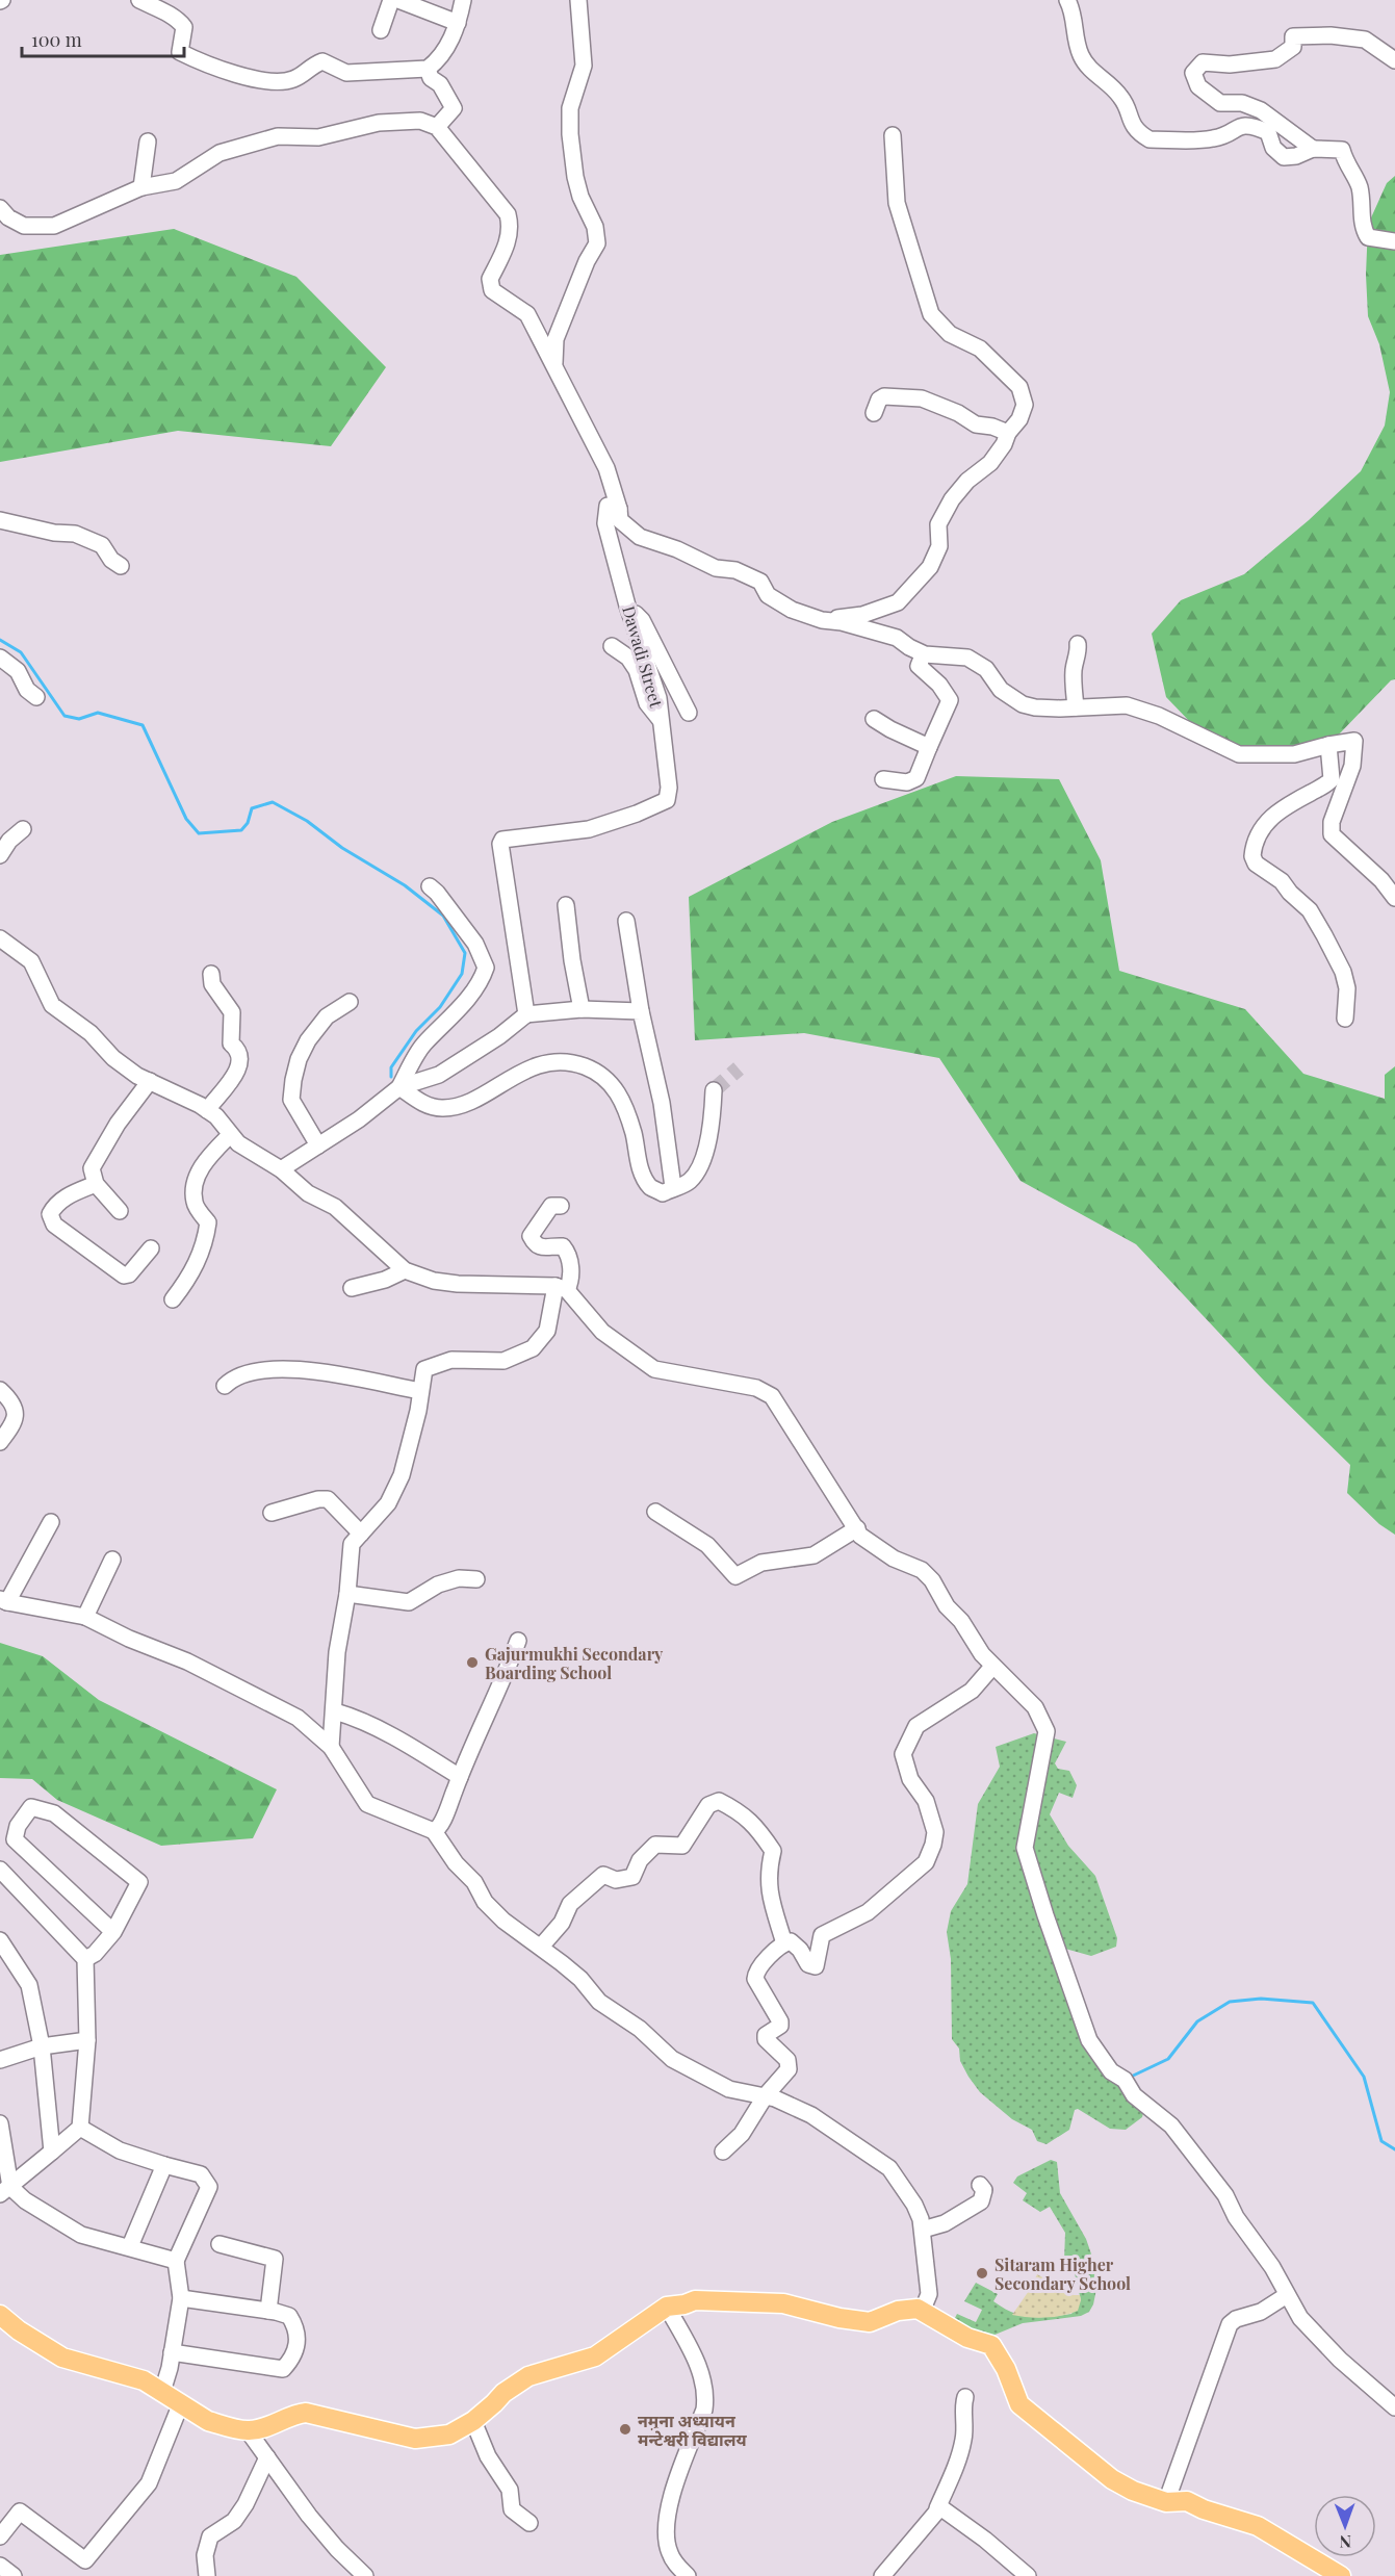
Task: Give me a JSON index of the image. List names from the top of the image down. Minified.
{"streets":{"street":["Dawadi Street"]},"places":["Gajurmukhi Secondary Boarding School","Sitaram Higher Secondary School","नमुना अध्यायन मन्टेश्वरी विद्यालय"],"scale_bar":"100 m","north":"bottom"}
